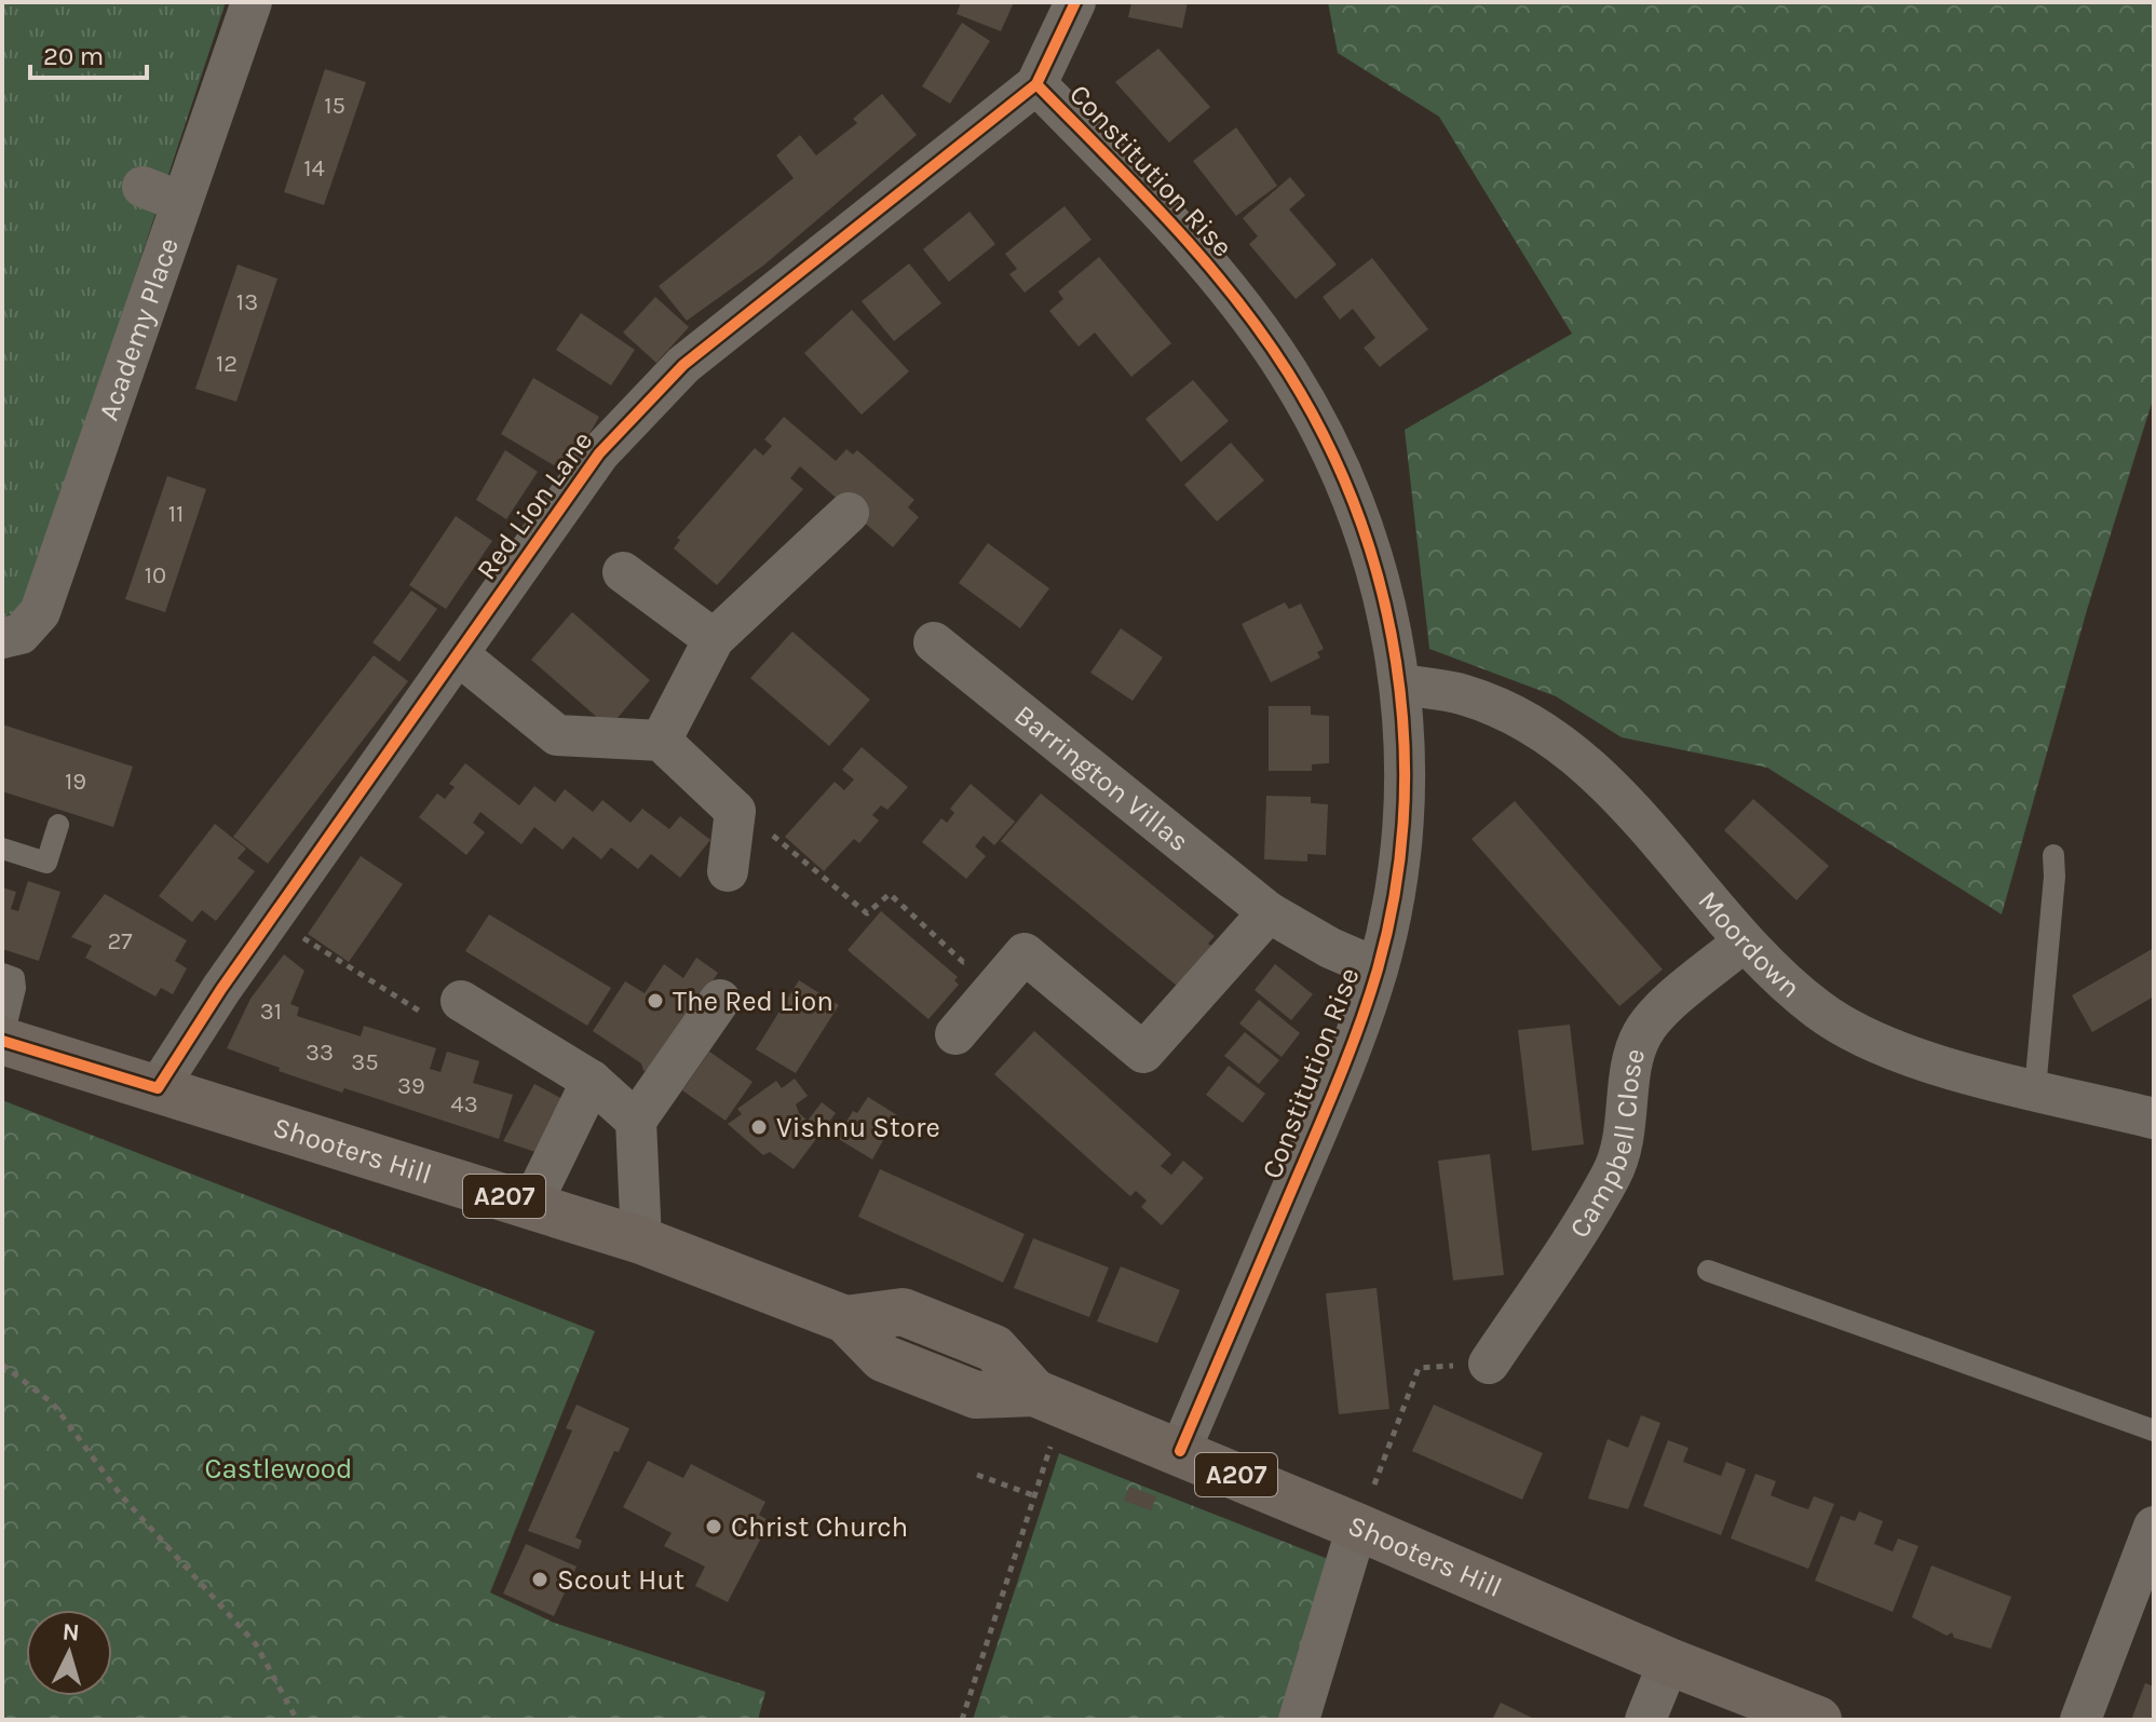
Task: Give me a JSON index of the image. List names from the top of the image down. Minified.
{"streets":{"main road":["Shooters Hill","A207"],"street":["Constitution Rise","Academy Place","Red Lion Lane","Barrington Villas","Moordown","Campbell Close"]},"crossings":[["Constitution Rise","Red Lion Lane"],["Constitution Rise","Barrington Villas"],["Constitution Rise","Moordown"],["Constitution Rise","Shooters Hill"],["Red Lion Lane","Shooters Hill"],["Moordown","Campbell Close"]],"parks":["Castlewood"],"places":["The Red Lion","Vishnu Store","Christ Church","Scout Hut"],"house_numbers":["15","14","13","12","11","10","19","27","31","33","35","39","43"],"scale_bar":"20 m","north":"top"}
